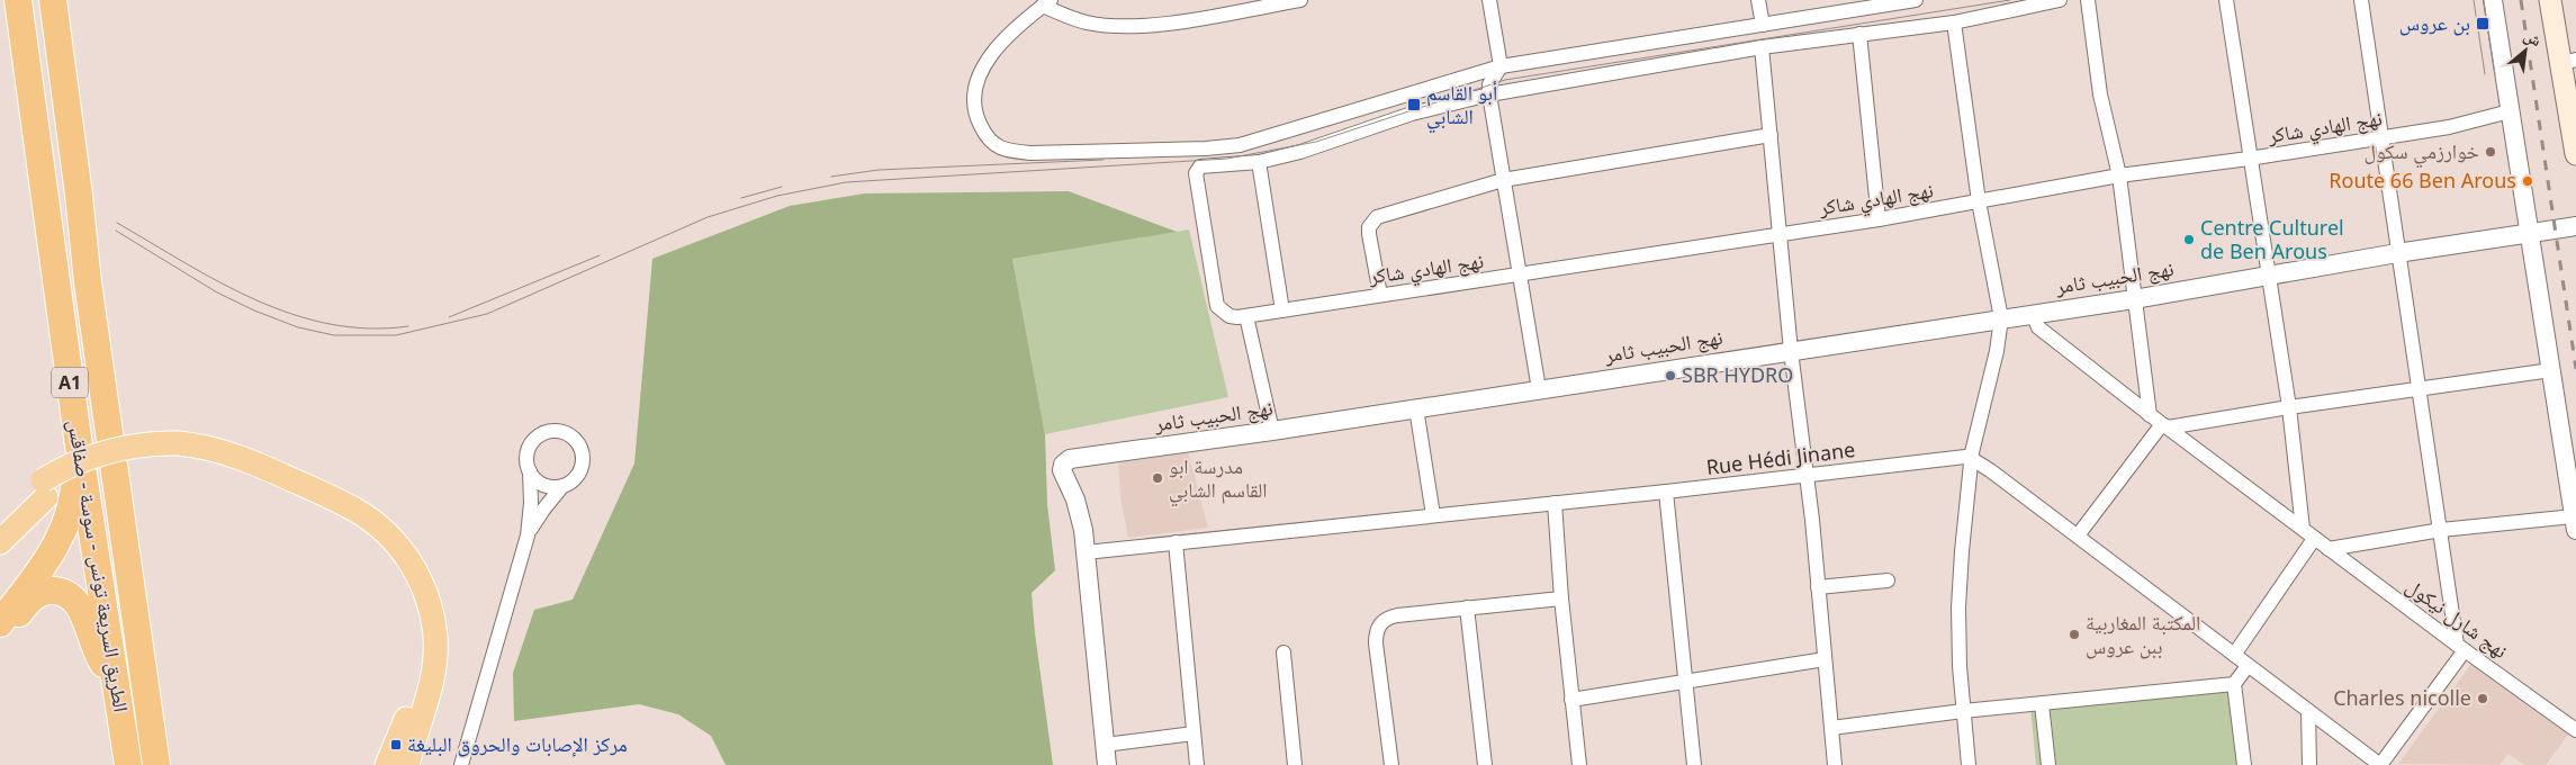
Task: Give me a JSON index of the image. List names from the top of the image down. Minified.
{"streets":{"highway":["A1","الطريق السريعة تونس - سوسة - صفاقس"],"street":["نهج الهادي شاكر","نهج الحبيب ثامر","Rue Hédi Jinane","نهج شارل نيكول"]},"crossings":[["نهج الحبيب ثامر","Rue Hédi Jinane"],["نهج الحبيب ثامر","نهج شارل نيكول"]],"places":{"transit":["بن عروس","أبو القاسم الشابي","مركز الإصابات والحروق البليغة"],"other":["خوارزمي سكول","Route 66 Ben Arous","Centre Culturel de Ben Arous","SBR HYDRO","مدرسة ابو القاسم الشابي","المكتبة المغاربية ببن عروس","Charles nicolle"]},"north":"top right"}
